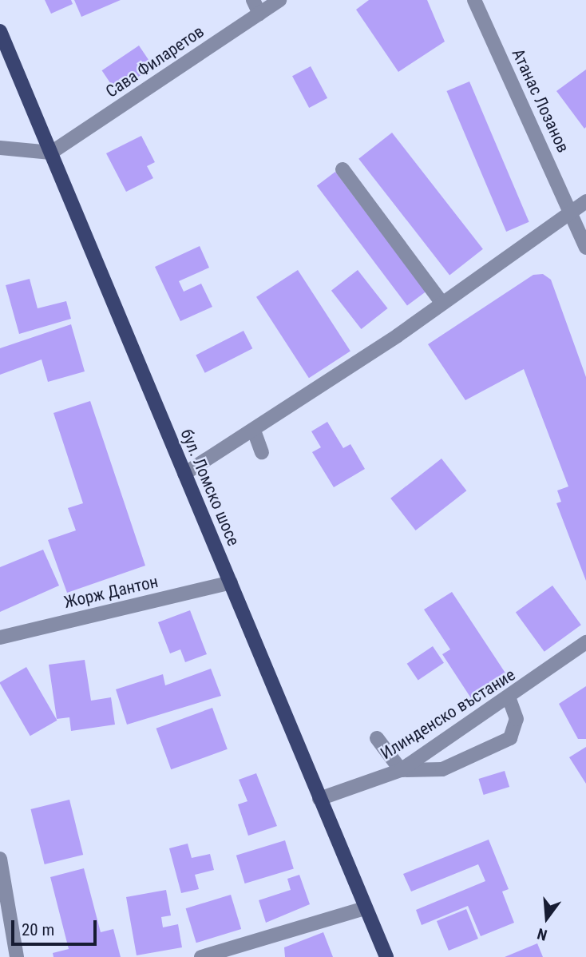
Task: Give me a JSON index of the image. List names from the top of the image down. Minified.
{"streets":{"main road":["бул. Ломско шосе"],"street":["Сава Филаретов","Атанас Лозанов","Жорж Дантон","Илинденско въстание"]},"crossings":[["Сава Филаретов","бул. Ломско шосе"],["бул. Ломско шосе","Жорж Дантон"],["бул. Ломско шосе","Илинденско въстание"]],"scale_bar":"20 m","north":"bottom"}
